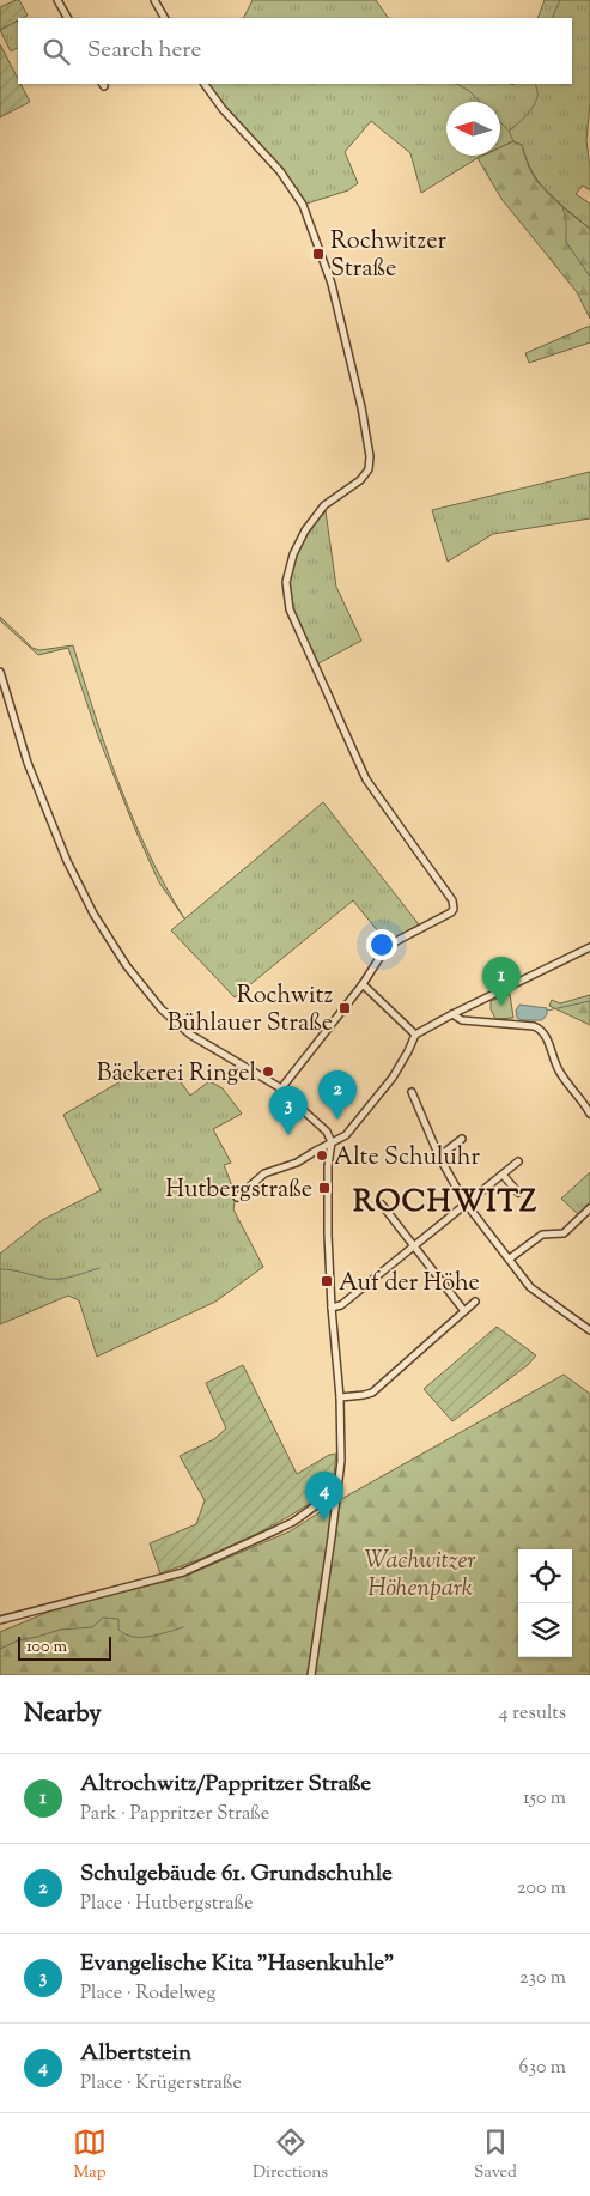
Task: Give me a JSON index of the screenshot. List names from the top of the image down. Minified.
{"districts":["ROCHWITZ"],"parks":["Wachwitzer Höhenpark"],"places":{"transit":["Rochwitzer Straße","Rochwitz Bühlauer Straße","Hutbergstraße","Auf der Höhe"],"other":["Bäckerei Ringel","Alte Schuluhr"]},"scale_bar":"100 m","north":"left","page":{"search":"Search here","pins":["1","2","3","4"],"scale":"100 m","heading":["Nearby","4 results"],"list":[{"mark":"1","name":"Altrochwitz/Pappritzer Straße","note":"Park · Pappritzer Straße","value":"150 m"},{"mark":"2","name":"Schulgebäude 61. Grundschuhle","note":"Place · Hutbergstraße","value":"200 m"},{"mark":"3","name":"Evangelische Kita \"Hasenkuhle\"","note":"Place · Rodelweg","value":"230 m"},{"mark":"4","name":"Albertstein","note":"Place · Krügerstraße","value":"630 m"}],"nav":["Map","Directions","Saved"]}}
